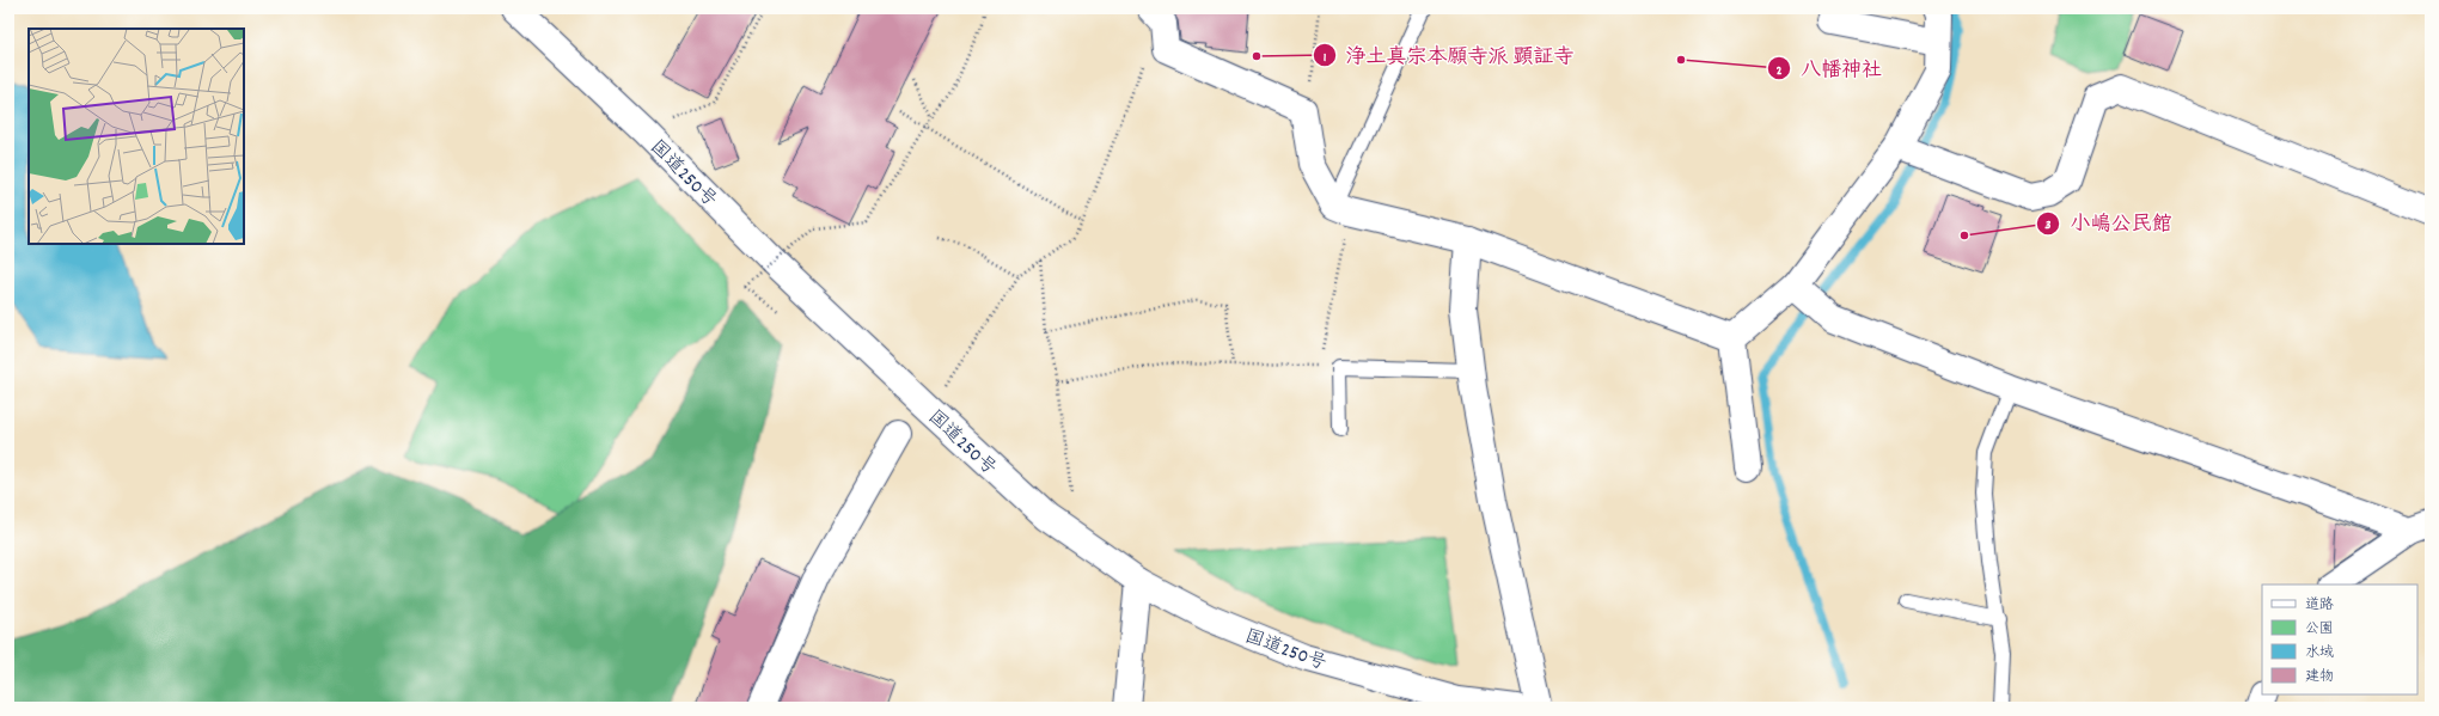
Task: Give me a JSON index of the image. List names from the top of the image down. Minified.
{"streets":{"main road":["国道250号"]},"places":["浄土真宗本願寺派 顕証寺","八幡神社","小嶋公民館"],"legend":["道路","公園","水域","建物"]}
